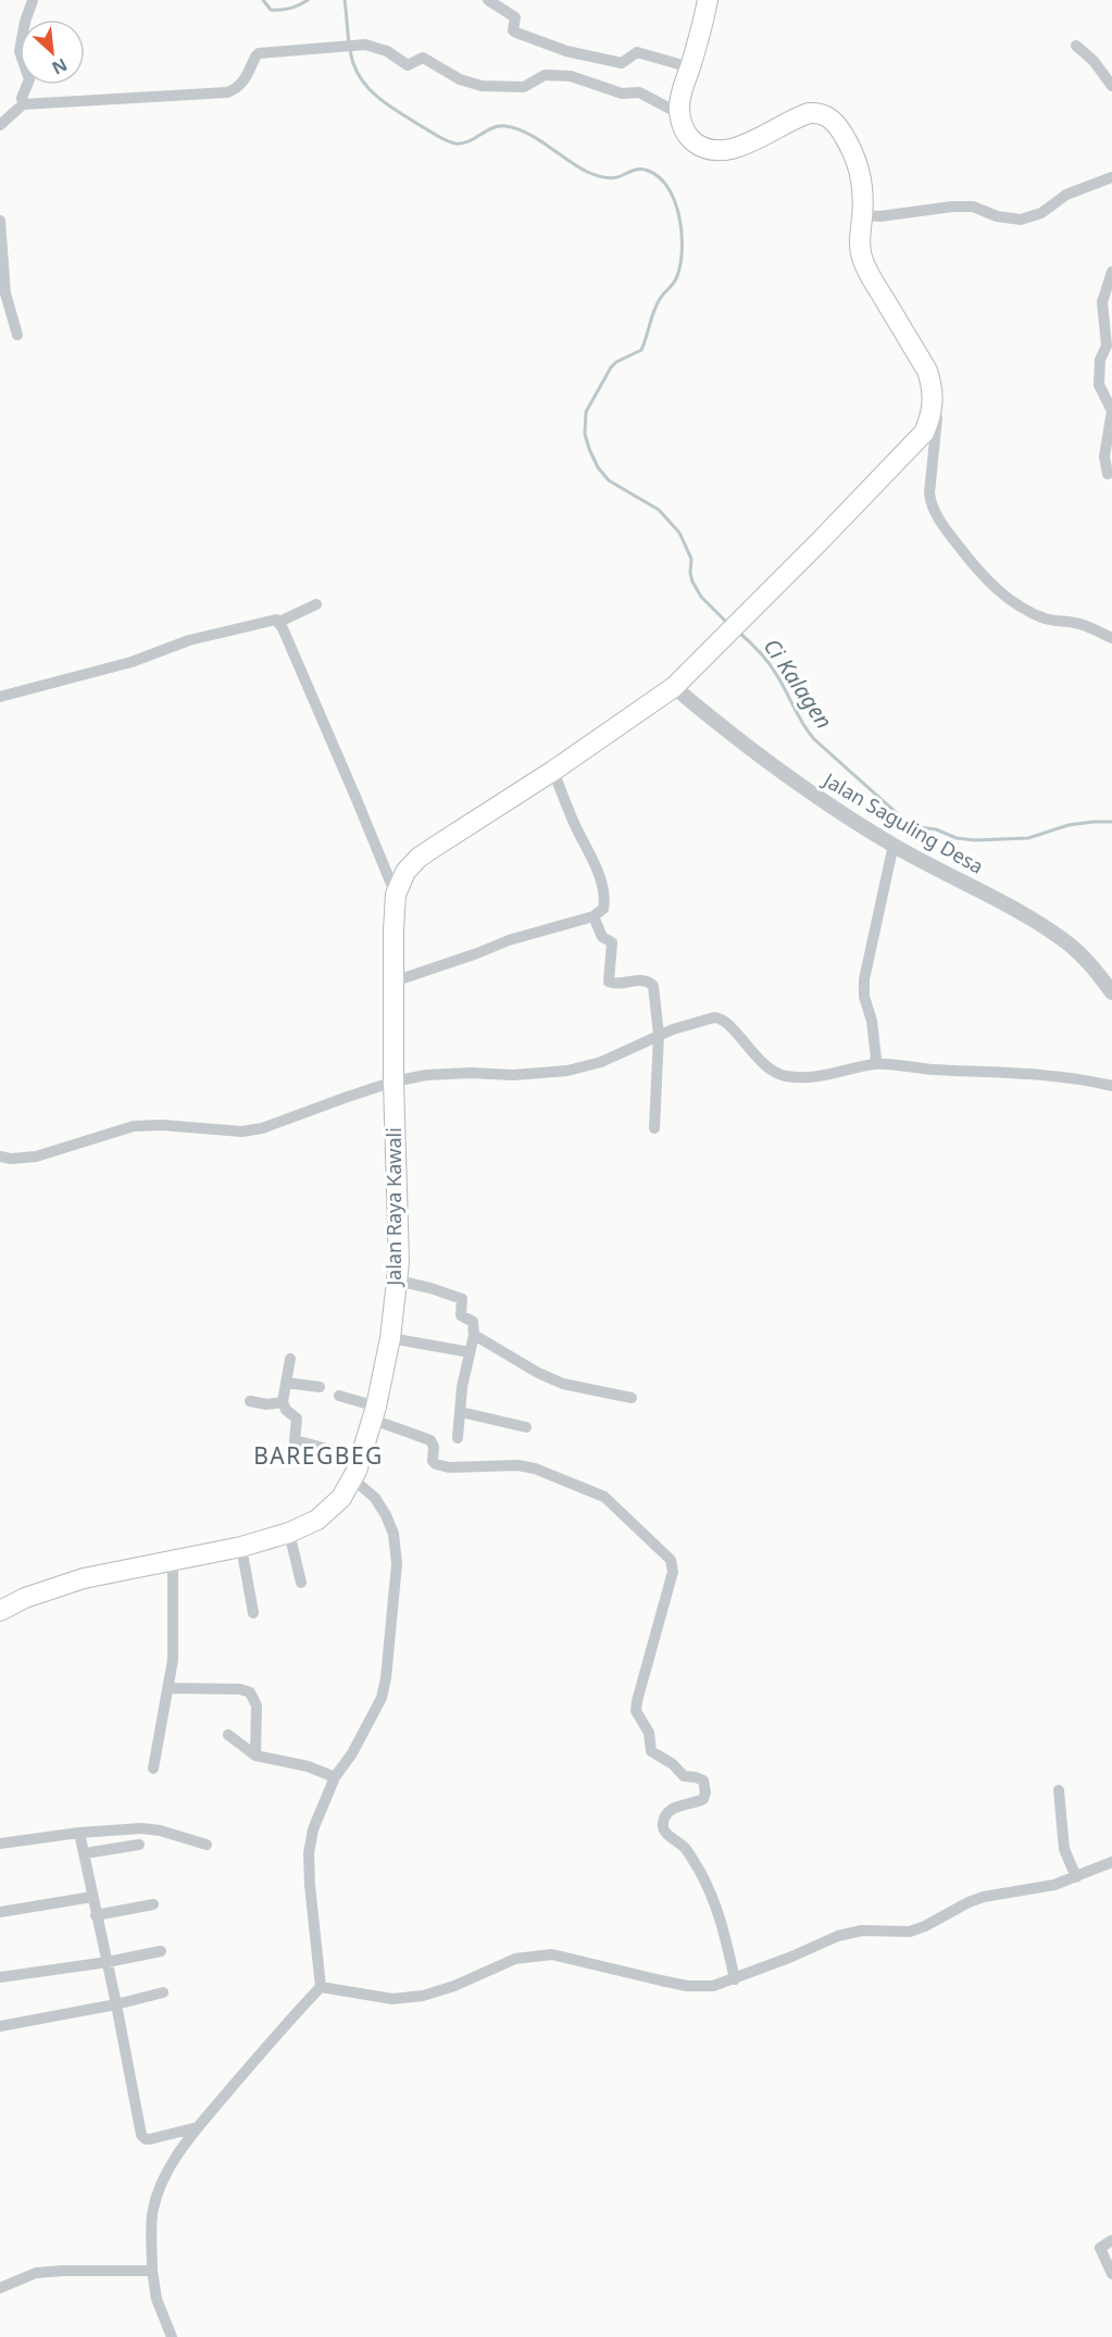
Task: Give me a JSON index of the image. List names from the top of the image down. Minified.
{"streets":{"highway":["Jalan Raya Kawali"],"street":["Jalan Saguling Desa"]},"crossings":[["Jalan Saguling Desa","Jalan Raya Kawali"]],"districts":["BAREGBEG"],"water":["Ci Kalagen"],"north":"bottom right"}
